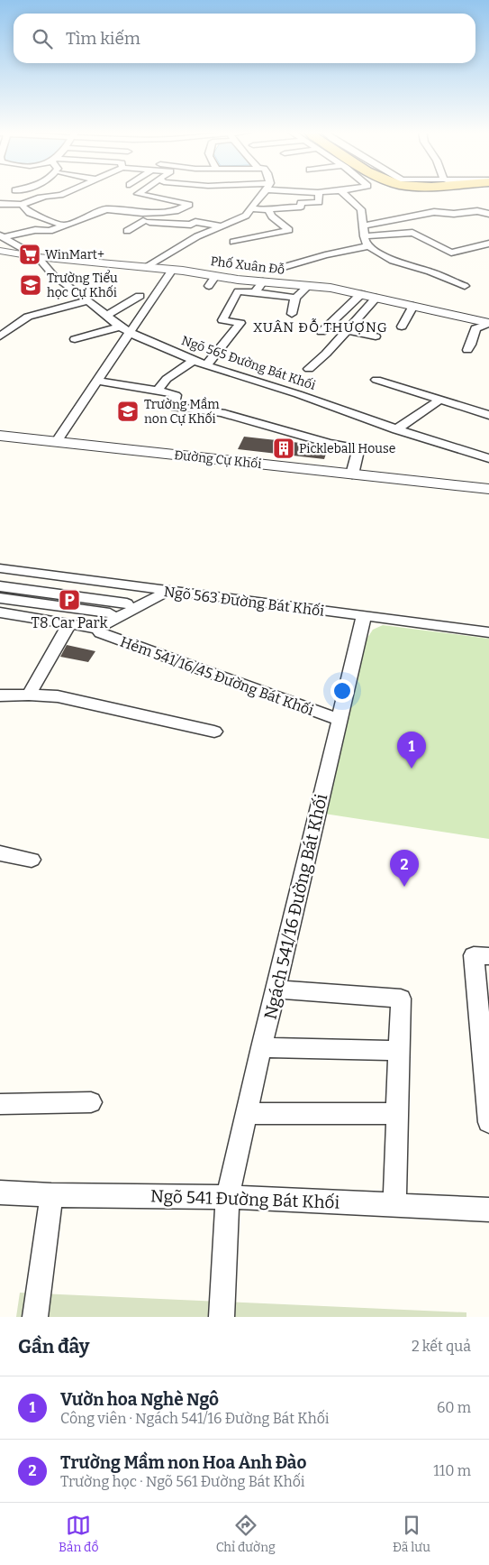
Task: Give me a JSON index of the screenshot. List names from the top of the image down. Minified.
{"streets":{"street":["Phố Xuân Đỗ","Ngõ 565 Đường Bát Khối","Đường Cự Khối","Ngõ 563 Đường Bát Khối","Hẻm 541/16/45 Đường Bát Khối","Ngách 541/16 Đường Bát Khối","Ngõ 541 Đường Bát Khối"]},"crossings":[["Phố Xuân Đỗ","Ngõ 565 Đường Bát Khối"],["Ngõ 563 Đường Bát Khối","Ngách 541/16 Đường Bát Khối"],["Hẻm 541/16/45 Đường Bát Khối","Ngách 541/16 Đường Bát Khối"],["Ngách 541/16 Đường Bát Khối","Ngõ 541 Đường Bát Khối"]],"districts":["XUÂN ĐỖ THƯỢNG"],"places":{"supermarket":["WinMart+"],"school or university":["Trường Tiểu học Cự Khối","Trường Mầm non Cự Khối"],"building":["Pickleball House"],"parking":["T8 Car Park"]},"page":{"search":"Tìm kiếm","pins":["1","2"],"heading":["Gần đây","2 kết quả"],"list":[{"mark":"1","name":"Vườn hoa Nghè Ngô","note":"Công viên · Ngách 541/16 Đường Bát Khối","value":"60 m"},{"mark":"2","name":"Trường Mầm non Hoa Anh Đào","note":"Trường học · Ngõ 561 Đường Bát Khối","value":"110 m"}],"nav":["Bản đồ","Chỉ đường","Đã lưu"]}}
